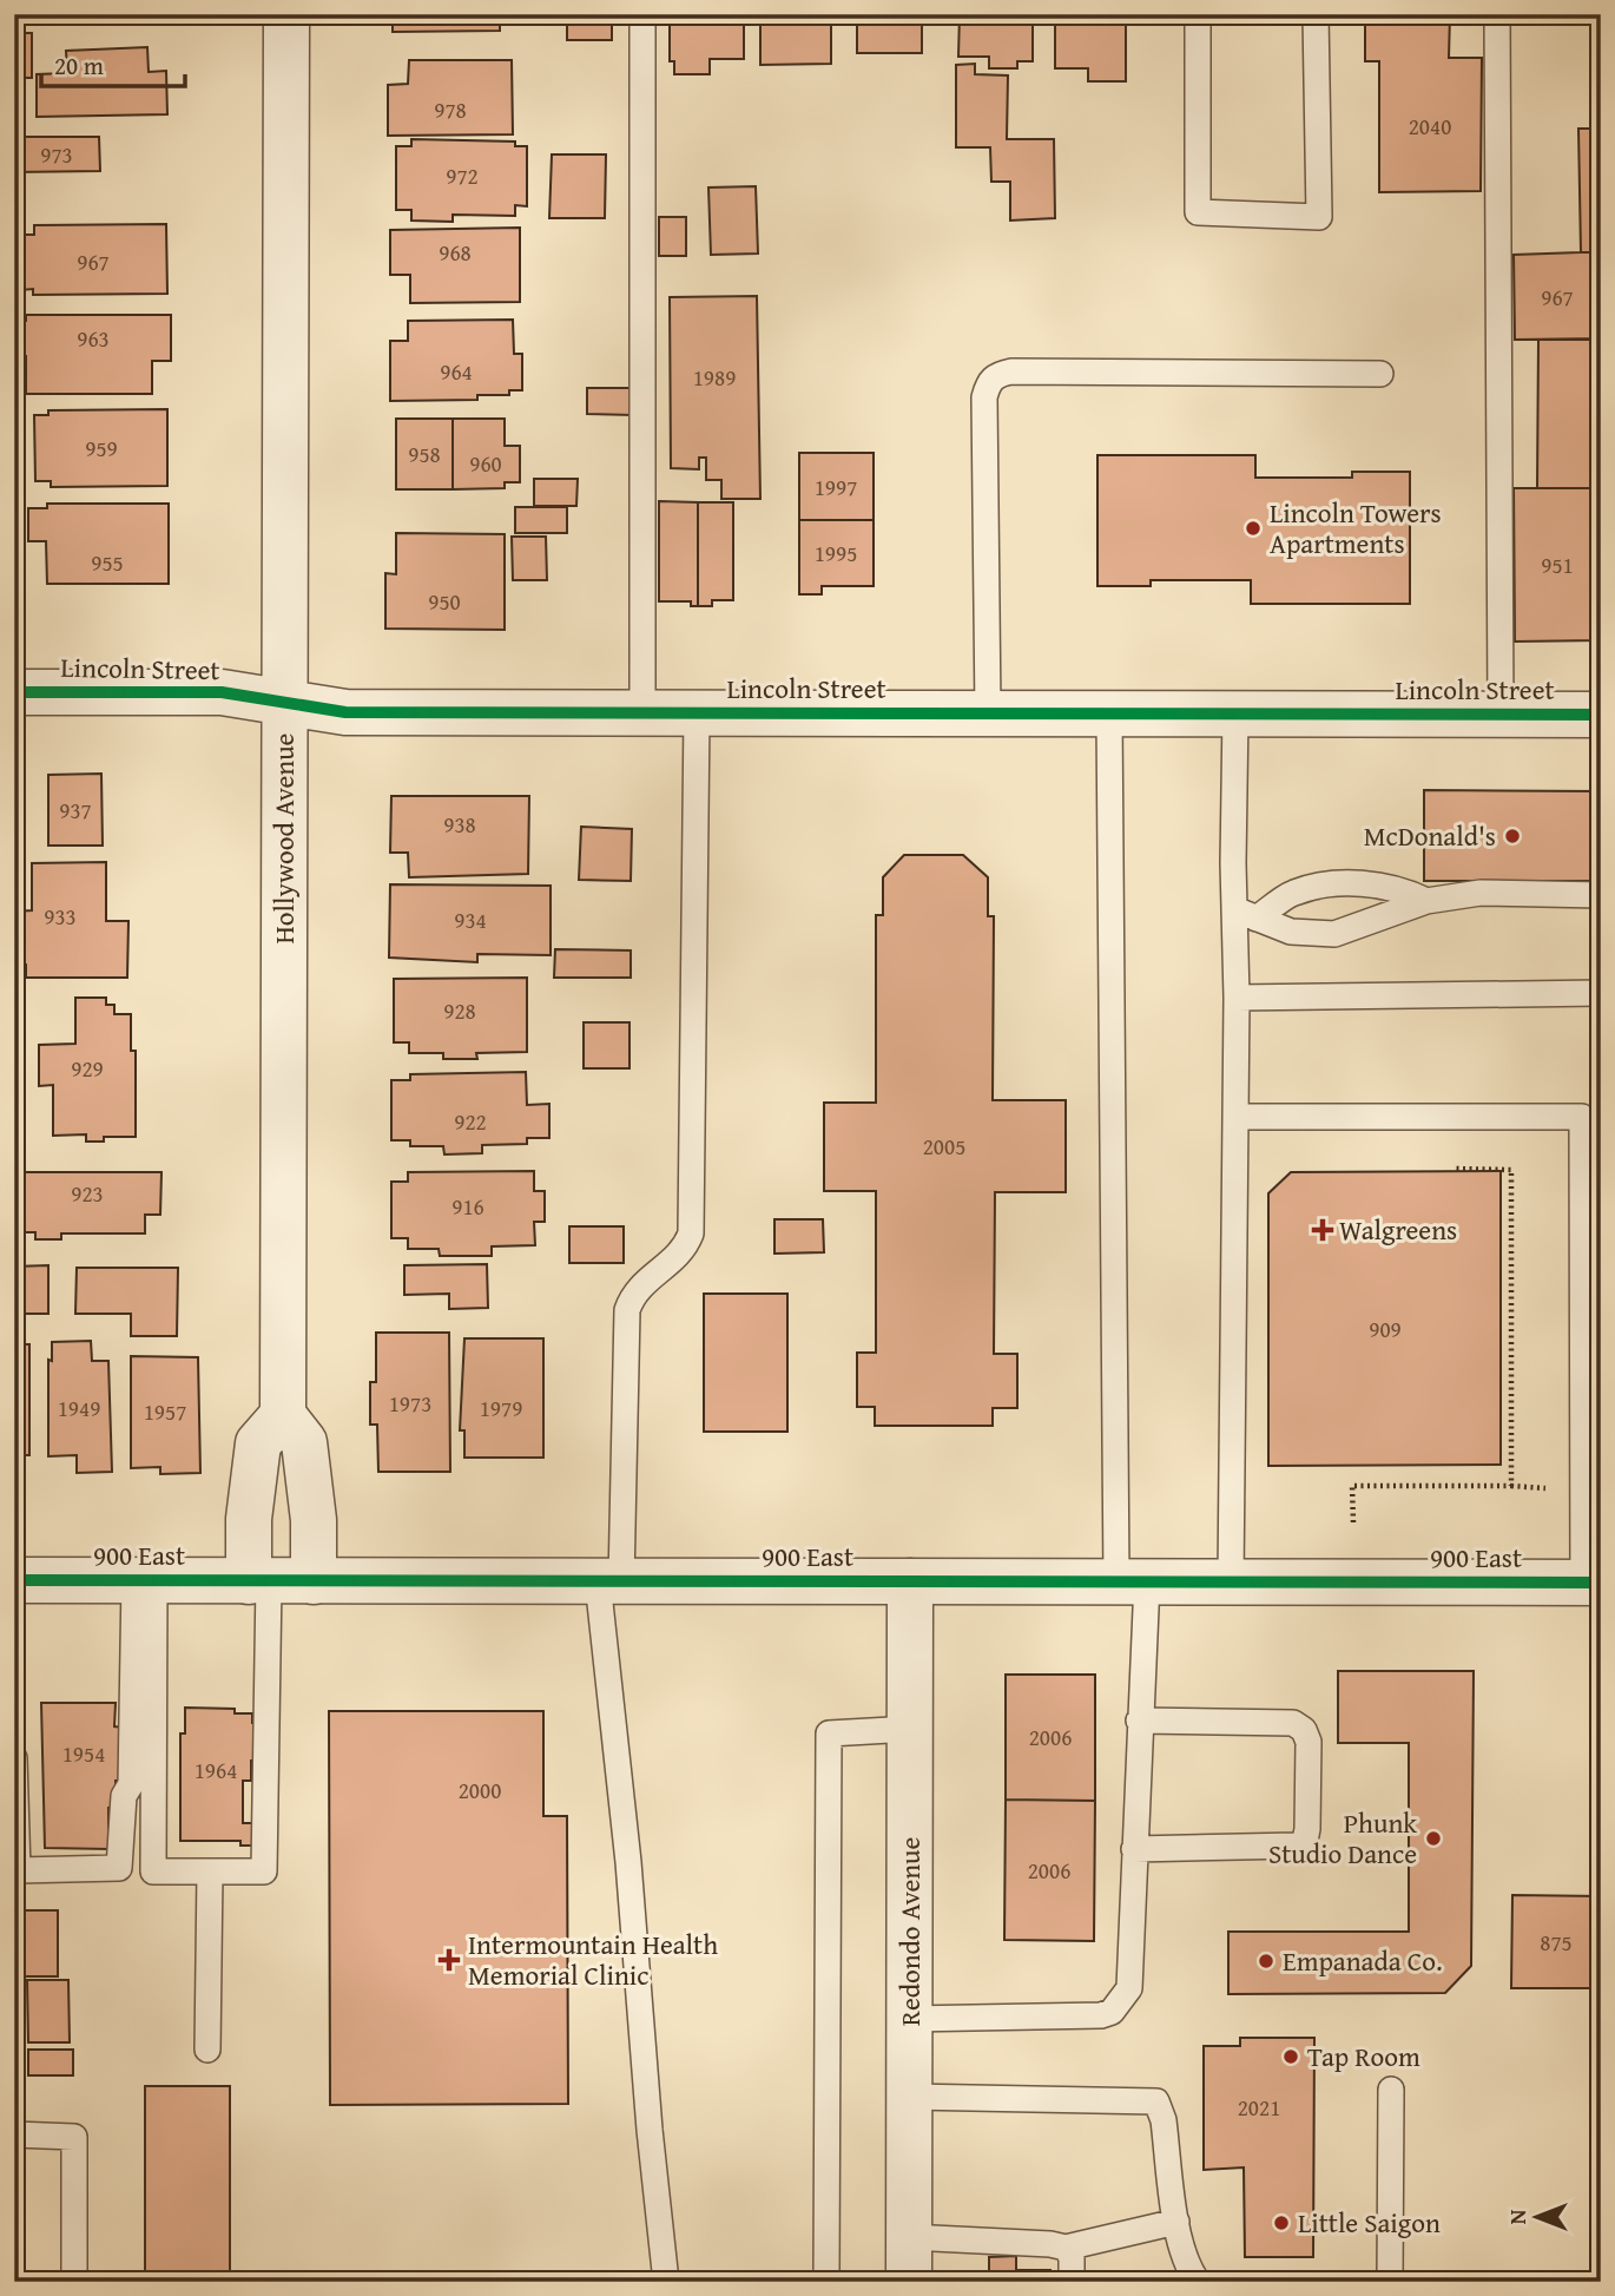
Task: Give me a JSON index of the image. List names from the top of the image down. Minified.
{"streets":{"street":["Lincoln Street","Hollywood Avenue","900 East","Redondo Avenue"]},"crossings":[["Lincoln Street","Hollywood Avenue"],["900 East","Redondo Avenue"]],"places":{"other":["Lincoln Towers Apartments","McDonald's","Phunk Studio Dance","Empanada Co.","Tap Room","Little Saigon"],"health":["Walgreens","Intermountain Health Memorial Clinic"]},"house_numbers":["978","2040","973","972","968","967","967","963","964","1989","959","958","960","1997","1995","955","951","950","937","938","933","934","928","929","922","2005","923","916","909","1973","1949","1979","1957","2006","1954","1964","2000","2006","875","2021"],"scale_bar":"20 m","north":"left"}
